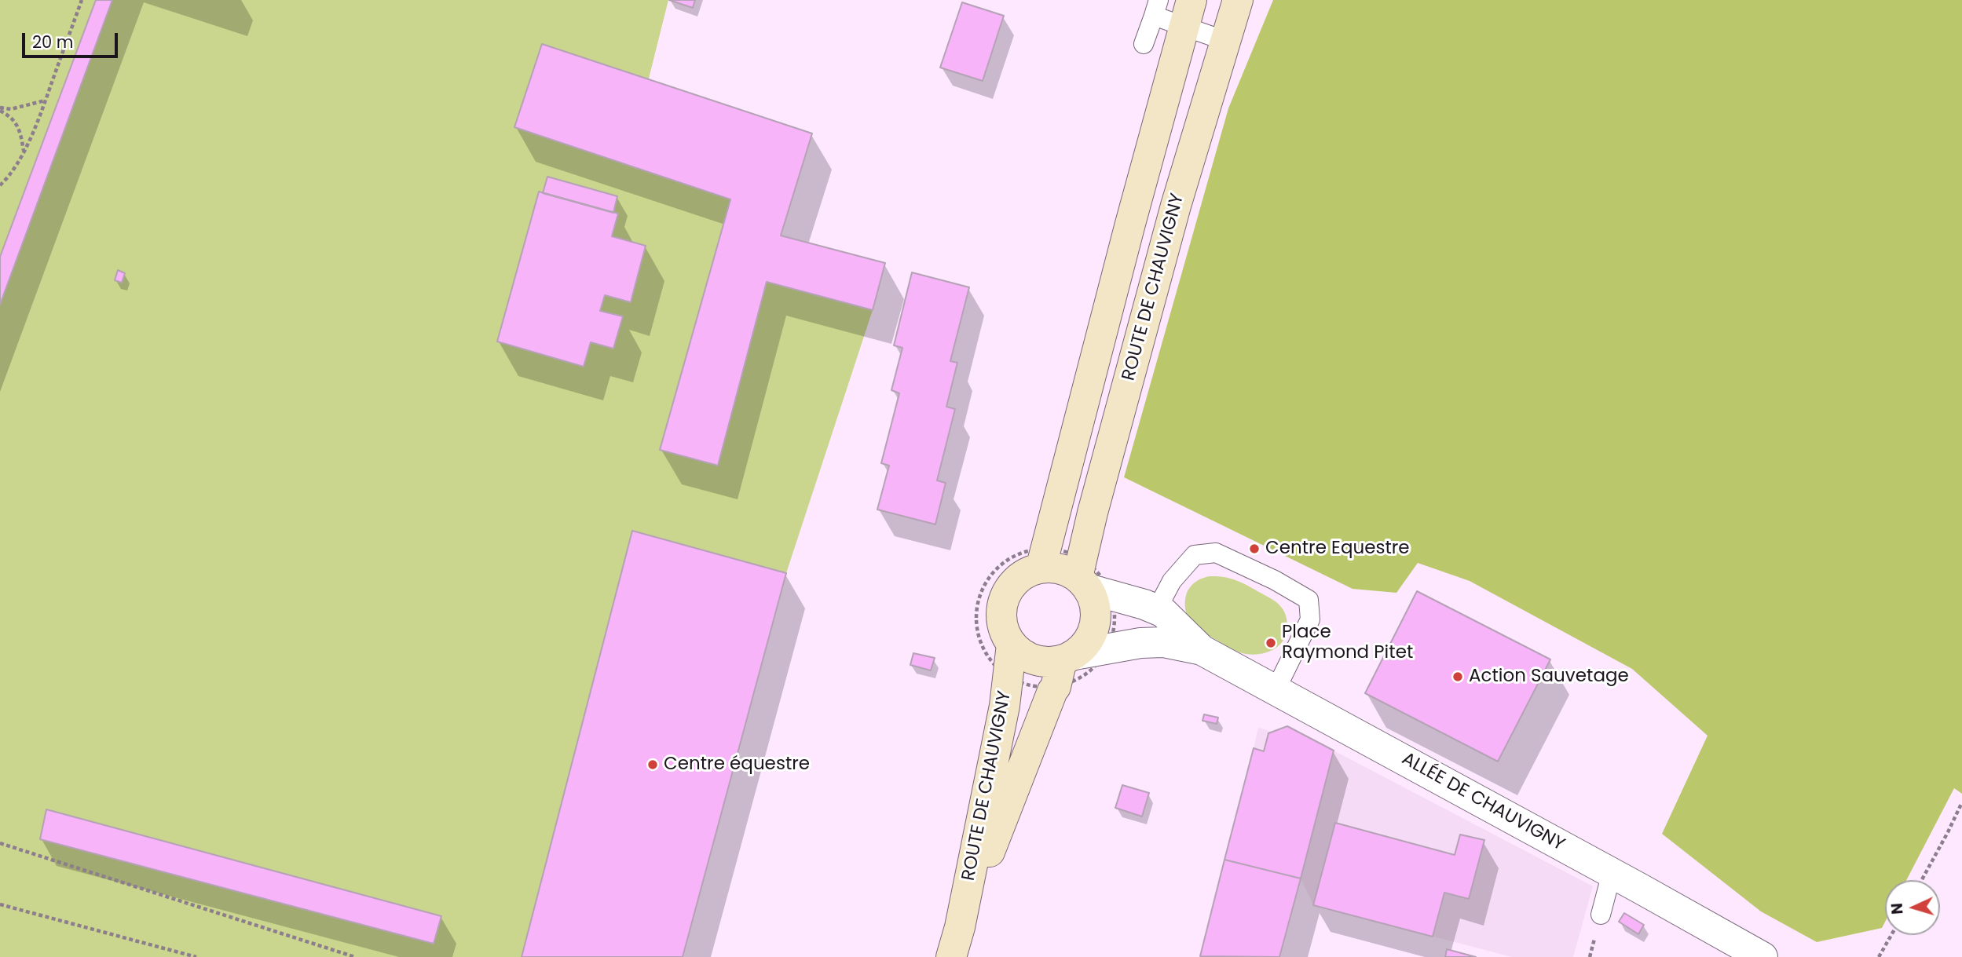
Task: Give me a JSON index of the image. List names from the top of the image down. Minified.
{"streets":{"main road":["ROUTE DE CHAUVIGNY"],"street":["ALLÉE DE CHAUVIGNY"]},"crossings":[["ROUTE DE CHAUVIGNY","ALLÉE DE CHAUVIGNY"]],"places":["Centre Equestre","Place Raymond Pitet","Action Sauvetage","Centre équestre"],"scale_bar":"20 m","north":"left"}
